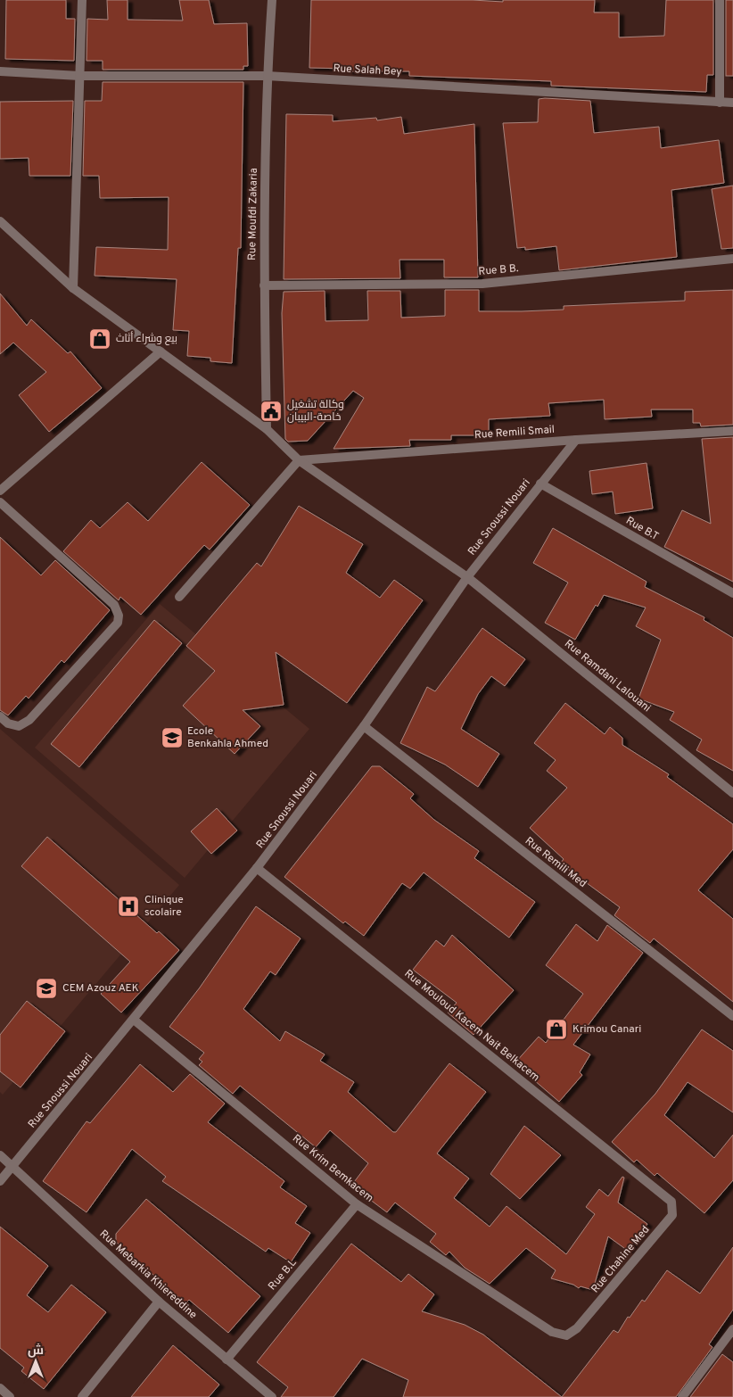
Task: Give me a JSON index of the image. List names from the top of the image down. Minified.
{"streets":{"street":["Rue Salah Bey","Rue Moufdi Zakaria","Rue B B.","Rue Remili Smail","Rue Snoussi Nouari","Rue B.T","Rue Ramdani Lalouani","Rue Remili Med","Rue Mouloud Kacem Nait Belkacem","Rue Krim Bemkacem","Rue Chahine Med","Rue Mebarkia Khiereddine","Rue B.L"]},"crossings":[["Rue Salah Bey","Rue Moufdi Zakaria"],["Rue Moufdi Zakaria","Rue B B."],["Rue Moufdi Zakaria","Rue Ramdani Lalouani"],["Rue Remili Smail","Rue Snoussi Nouari"],["Rue Remili Smail","Rue Ramdani Lalouani"],["Rue Snoussi Nouari","Rue B.T"],["Rue Snoussi Nouari","Rue Ramdani Lalouani"],["Rue Snoussi Nouari","Rue Remili Med"],["Rue Snoussi Nouari","Rue Mouloud Kacem Nait Belkacem"],["Rue Snoussi Nouari","Rue Krim Bemkacem"],["Rue Snoussi Nouari","Rue Mebarkia Khiereddine"],["Rue Mouloud Kacem Nait Belkacem","Rue Chahine Med"],["Rue Krim Bemkacem","Rue Chahine Med"],["Rue Krim Bemkacem","Rue B.L"],["Rue Mebarkia Khiereddine","Rue B.L"]],"places":{"shop":["بيع وشراء أثاث","Krimou Canari"],"public building":["وكالة تشغيل خاصة-البيبان"],"school or university":["Ecole Benkahla Ahmed","CEM Azouz AEK"],"hospital":["Clinique scolaire"]},"north":"top"}
